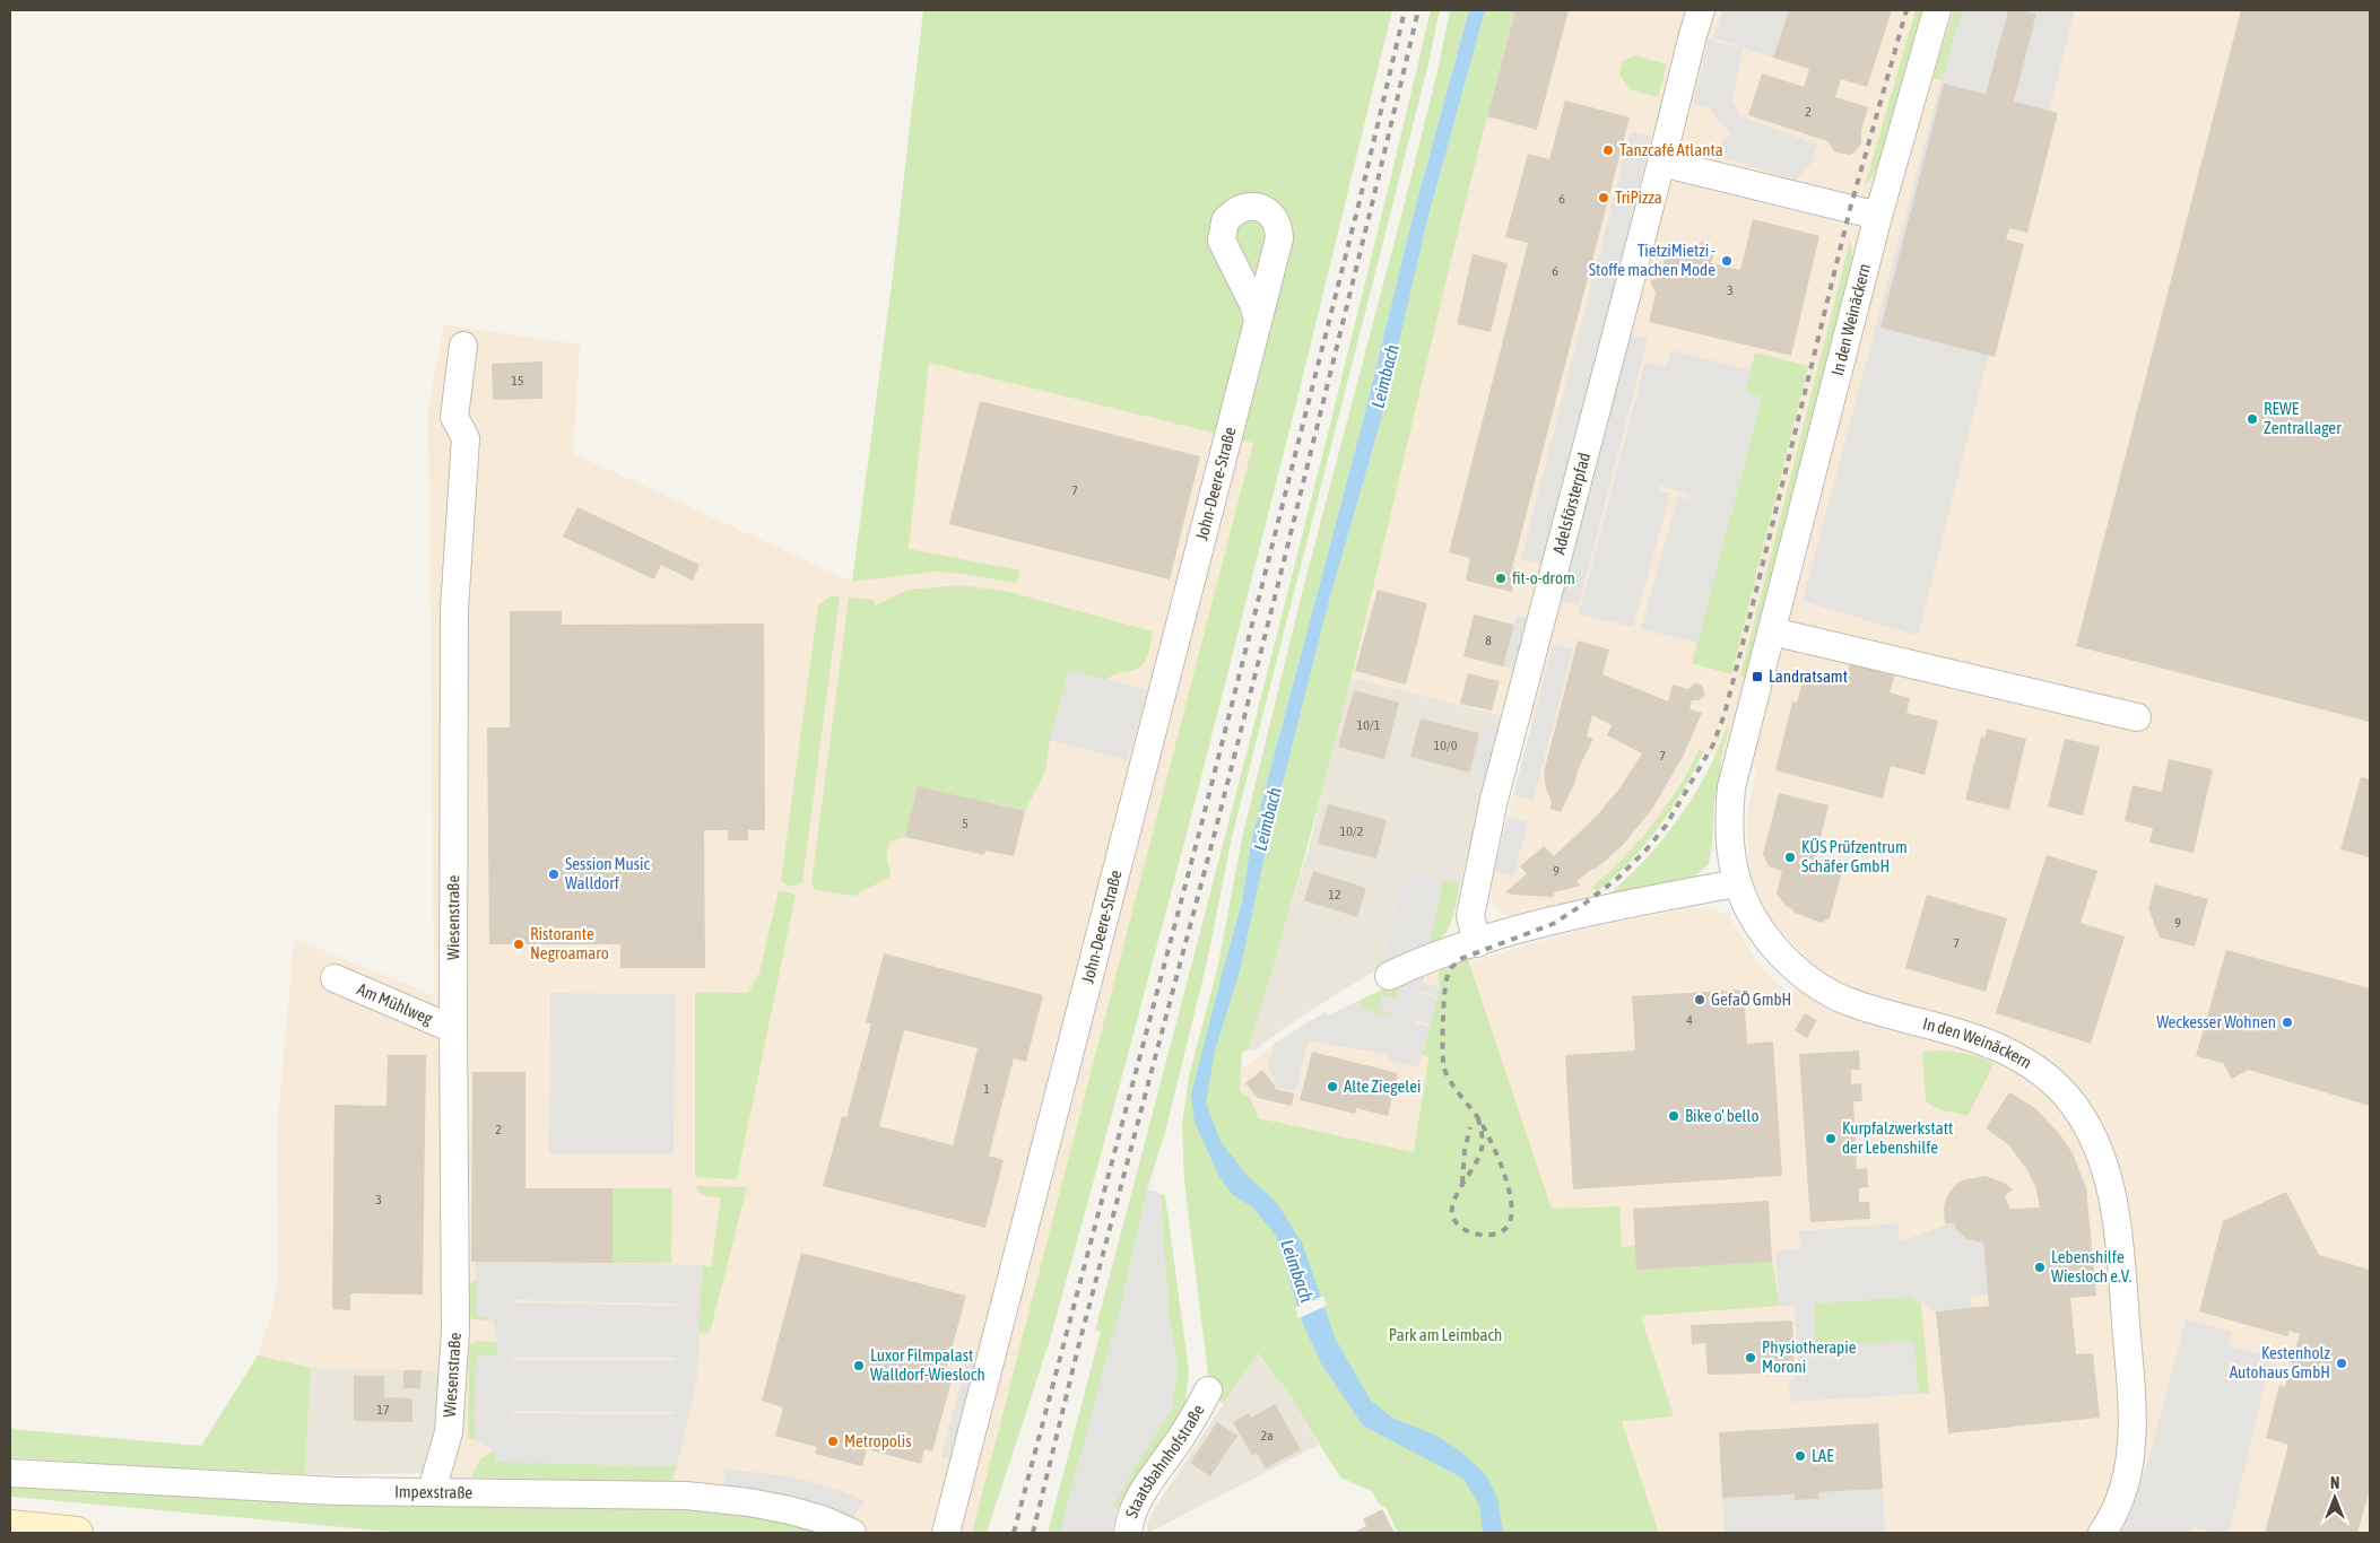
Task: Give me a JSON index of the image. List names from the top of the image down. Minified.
{"streets":{"street":["In den Weinäckern","John-Deere-Straße","Adelsförsterpfad","Wiesenstraße","Am Mühlweg","Staatsbahnhofstraße","Impexstraße"]},"crossings":[["Wiesenstraße","Am Mühlweg"],["Wiesenstraße","Impexstraße"]],"water":["Leimbach"],"parks":["Park am Leimbach"],"places":{"other":["Tanzcafé Atlanta","TriPizza","TietziMietzi - Stoffe machen Mode","REWE Zentrallager","fit-o-drom","KÜS Prüfzentrum Schäfer GmbH","Session Music Walldorf","Ristorante Negroamaro","GefaÖ GmbH","Weckesser Wohnen","Alte Ziegelei","Bike o' bello","Kurpfalzwerkstatt der Lebenshilfe","Lebenshilfe Wiesloch e.V.","Physiotherapie Moroni","Kestenholz Autohaus GmbH","Luxor Filmpalast Walldorf-Wiesloch","Metropolis","LAE"],"transit":["Landratsamt"]},"house_numbers":["2","6","6","3","15","7","8","10/1","10/0","7","5","10/2","9","12","9","7","4","1","2","3","17","2a"],"north":"top"}
